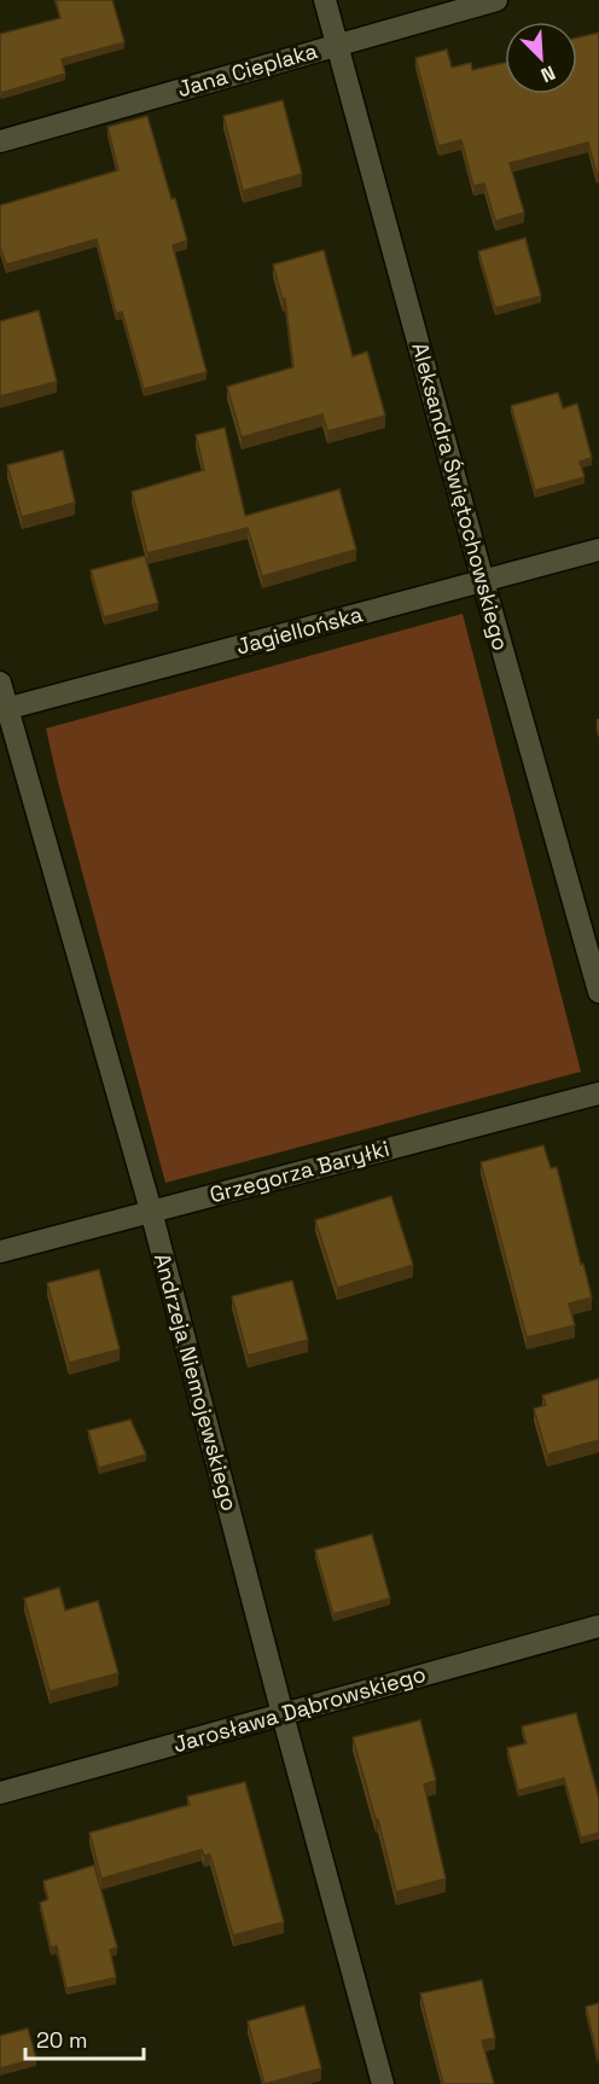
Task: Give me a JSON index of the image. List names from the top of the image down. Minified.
{"streets":{"street":["Jana Cieplaka","Aleksandra Świętochowskiego","Jagiellońska","Grzegorza Baryłki","Andrzeja Niemojewskiego","Jarosława Dąbrowskiego"]},"crossings":[["Jana Cieplaka","Aleksandra Świętochowskiego"],["Aleksandra Świętochowskiego","Jagiellońska"],["Jagiellońska","Andrzeja Niemojewskiego"],["Grzegorza Baryłki","Andrzeja Niemojewskiego"],["Andrzeja Niemojewskiego","Jarosława Dąbrowskiego"]],"scale_bar":"20 m","north":"bottom right"}
